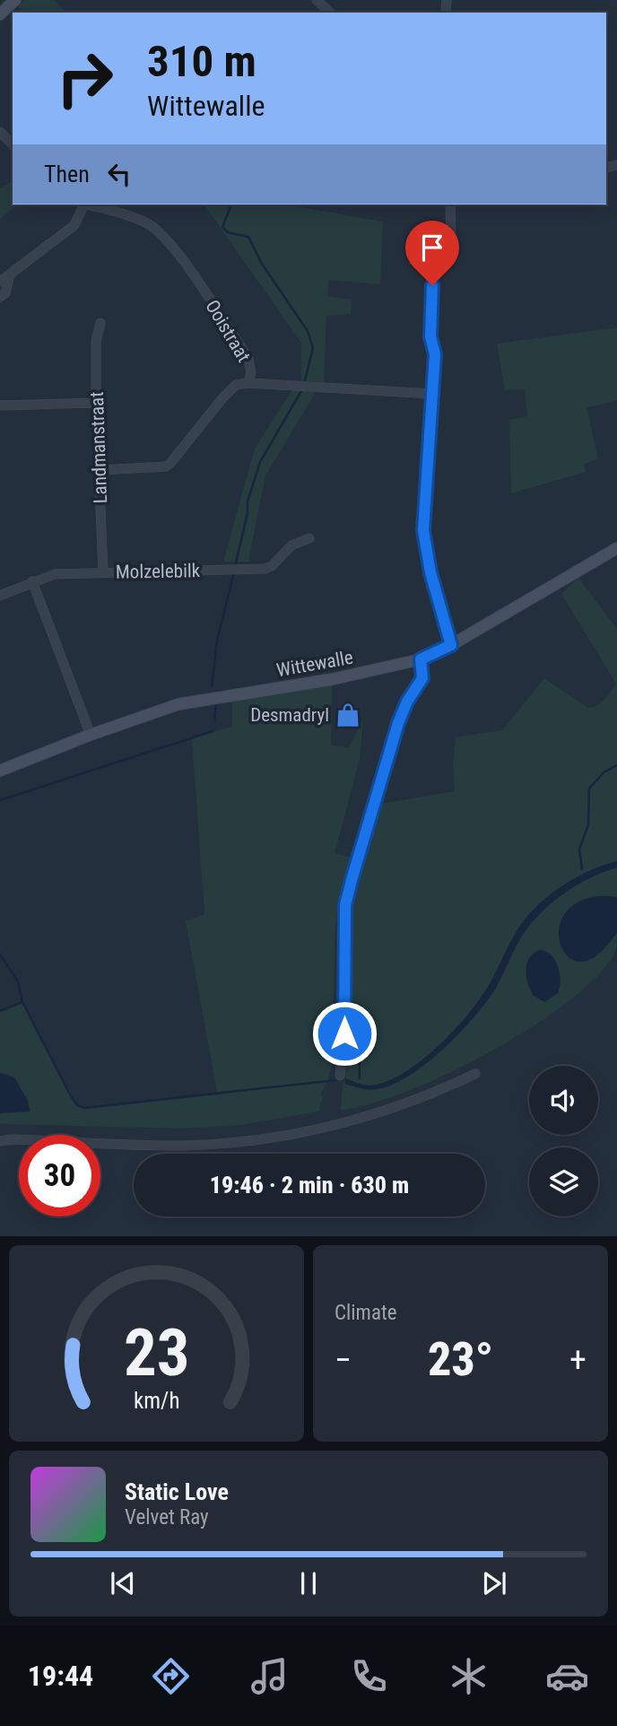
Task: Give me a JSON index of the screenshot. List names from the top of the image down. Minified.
{"streets":{"street":["Ooistraat","Landmanstraat","Molzelebilk","Wittewalle"]},"crossings":[["Landmanstraat","Molzelebilk"]],"places":{"shop":["Desmadryl"]},"page":{"turn":["310 m","Wittewalle"],"then":"Then","limit":"30","trip":"19:46 · 2 min · 630 m","tile":"Climate","heat":["−","23°","+"],"song":["Static Love","Velvet Ray"],"tabs":"19:44","gauge":["23","km/h"]}}
